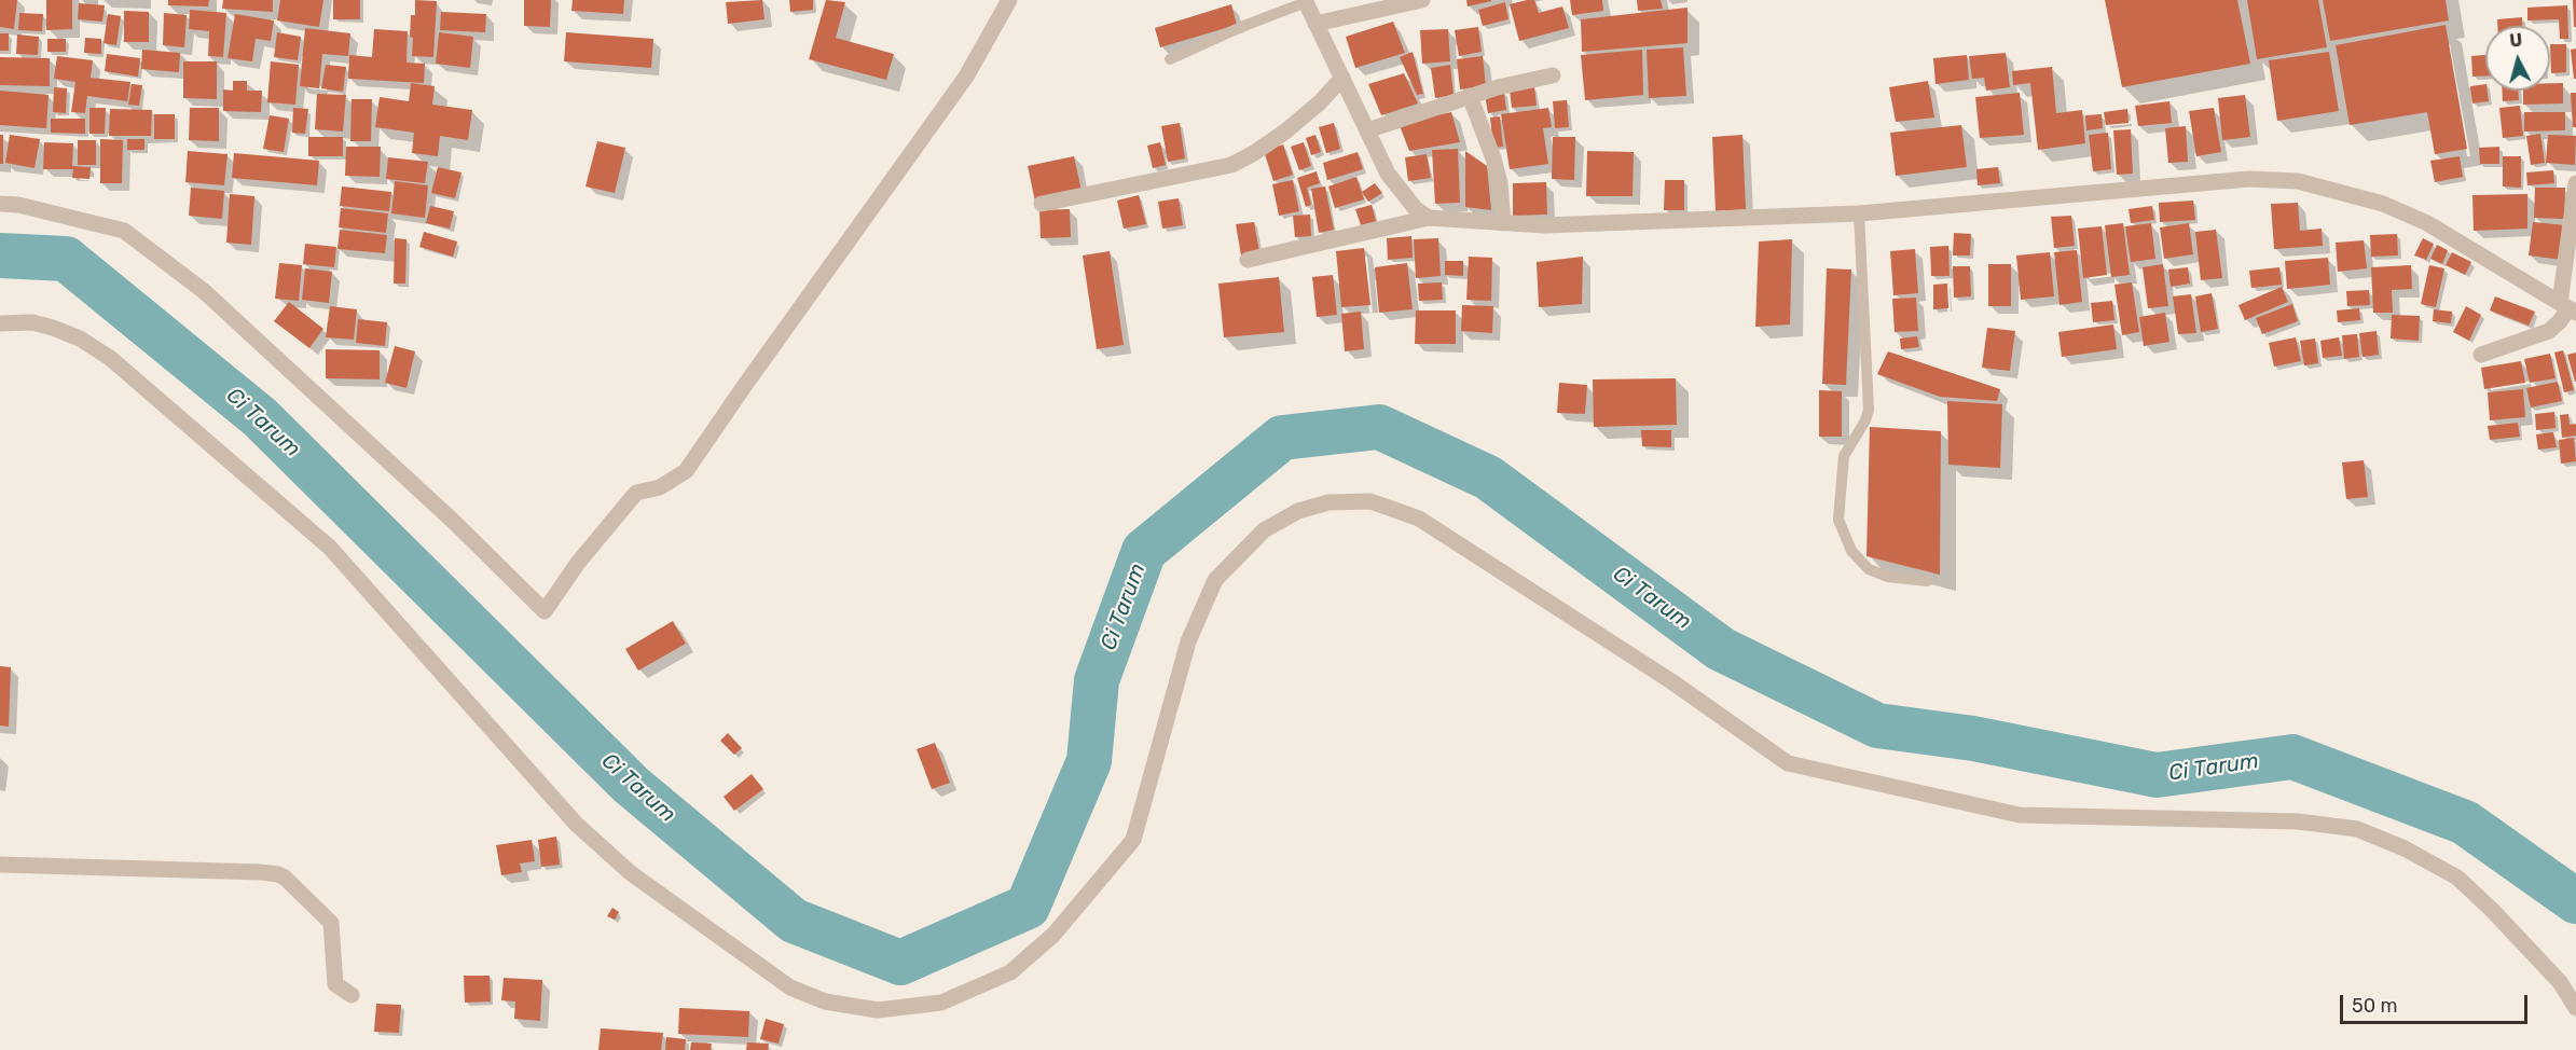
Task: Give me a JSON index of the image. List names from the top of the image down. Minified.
{"water":["Ci Tarum"],"scale_bar":"50 m","north":"top"}
